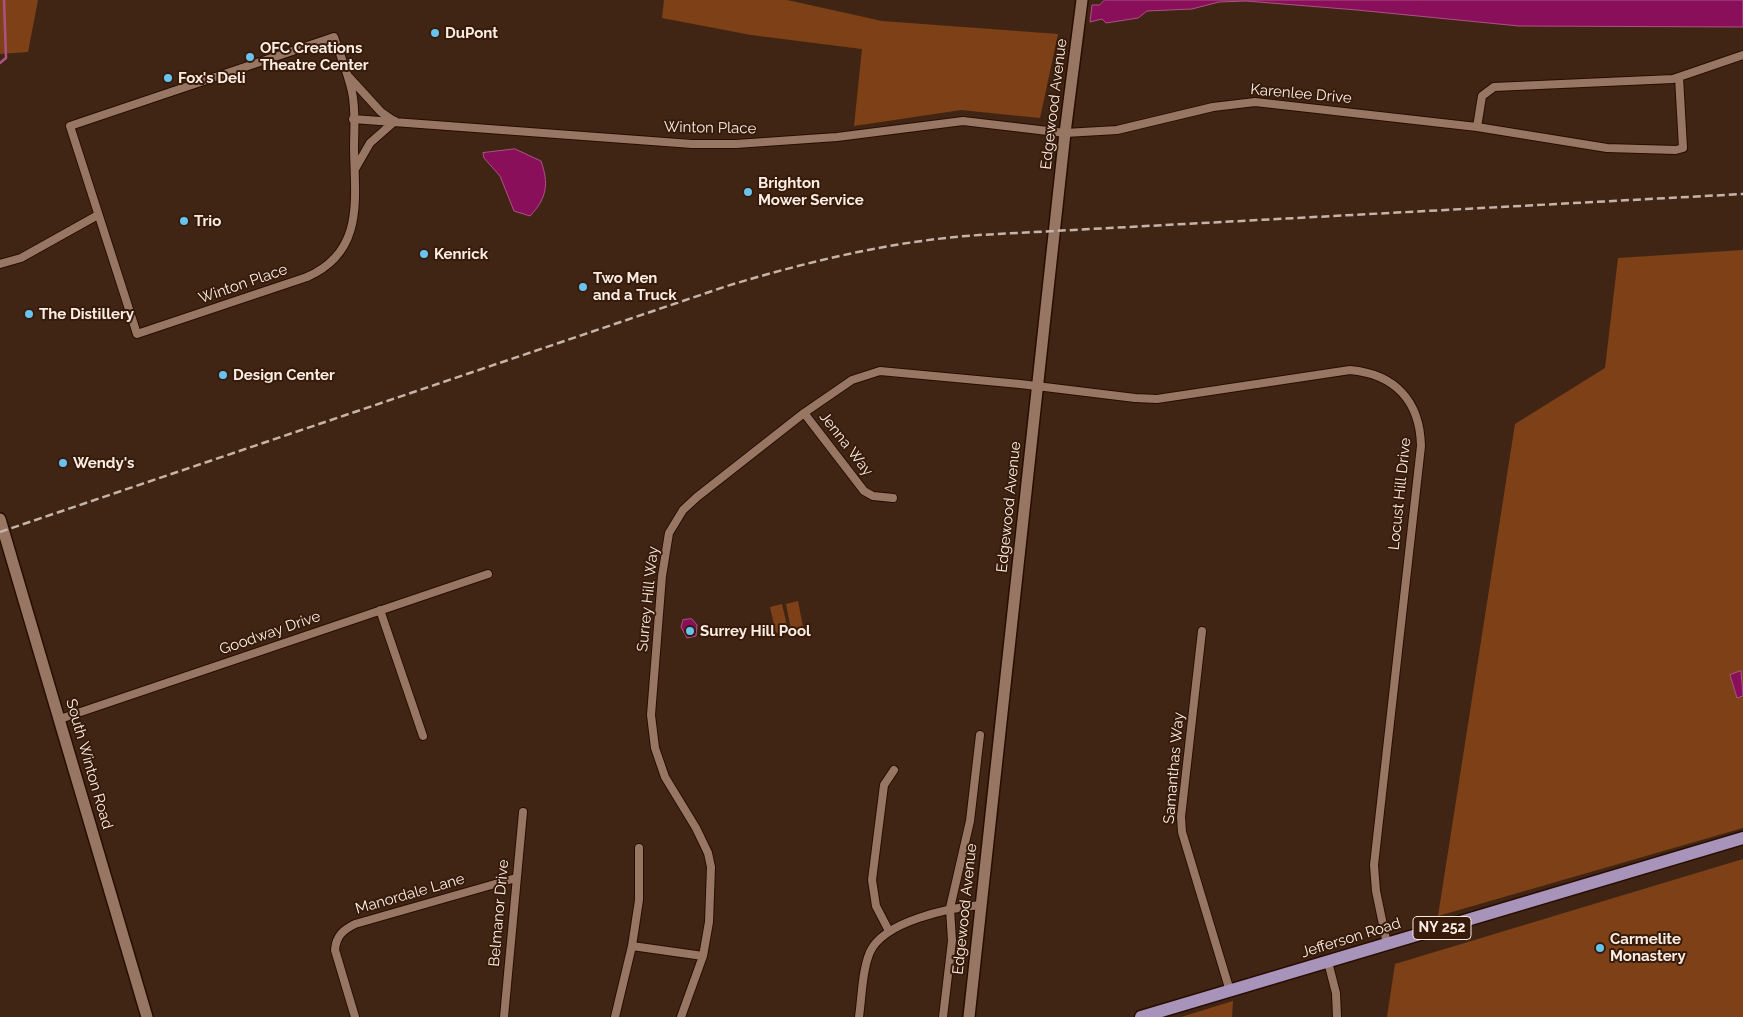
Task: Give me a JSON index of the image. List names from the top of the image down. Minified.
{"streets":{"main road":["NY 252","Jefferson Road"],"street":["Karenlee Drive","Edgewood Avenue","Winton Place","Jenna Way","Locust Hill Drive","Surrey Hill Way","Goodway Drive","South Winton Road","Samanthas Way","Manordale Lane","Belmanor Drive"]},"crossings":[["Karenlee Drive","Edgewood Avenue"],["Karenlee Drive","Winton Place"],["Edgewood Avenue","Winton Place"],["Edgewood Avenue","Locust Hill Drive"],["Edgewood Avenue","Surrey Hill Way"],["Jenna Way","Surrey Hill Way"],["Locust Hill Drive","Surrey Hill Way"],["Locust Hill Drive","Jefferson Road"],["Goodway Drive","South Winton Road"],["Samanthas Way","Jefferson Road"],["Manordale Lane","Belmanor Drive"]],"places":["DuPont","OFC Creations Theatre Center","Fox's Deli","Brighton Mower Service","Trio","Kenrick","Two Men and a Truck","The Distillery","Design Center","Wendy's","Surrey Hill Pool","Carmelite Monastery"]}
